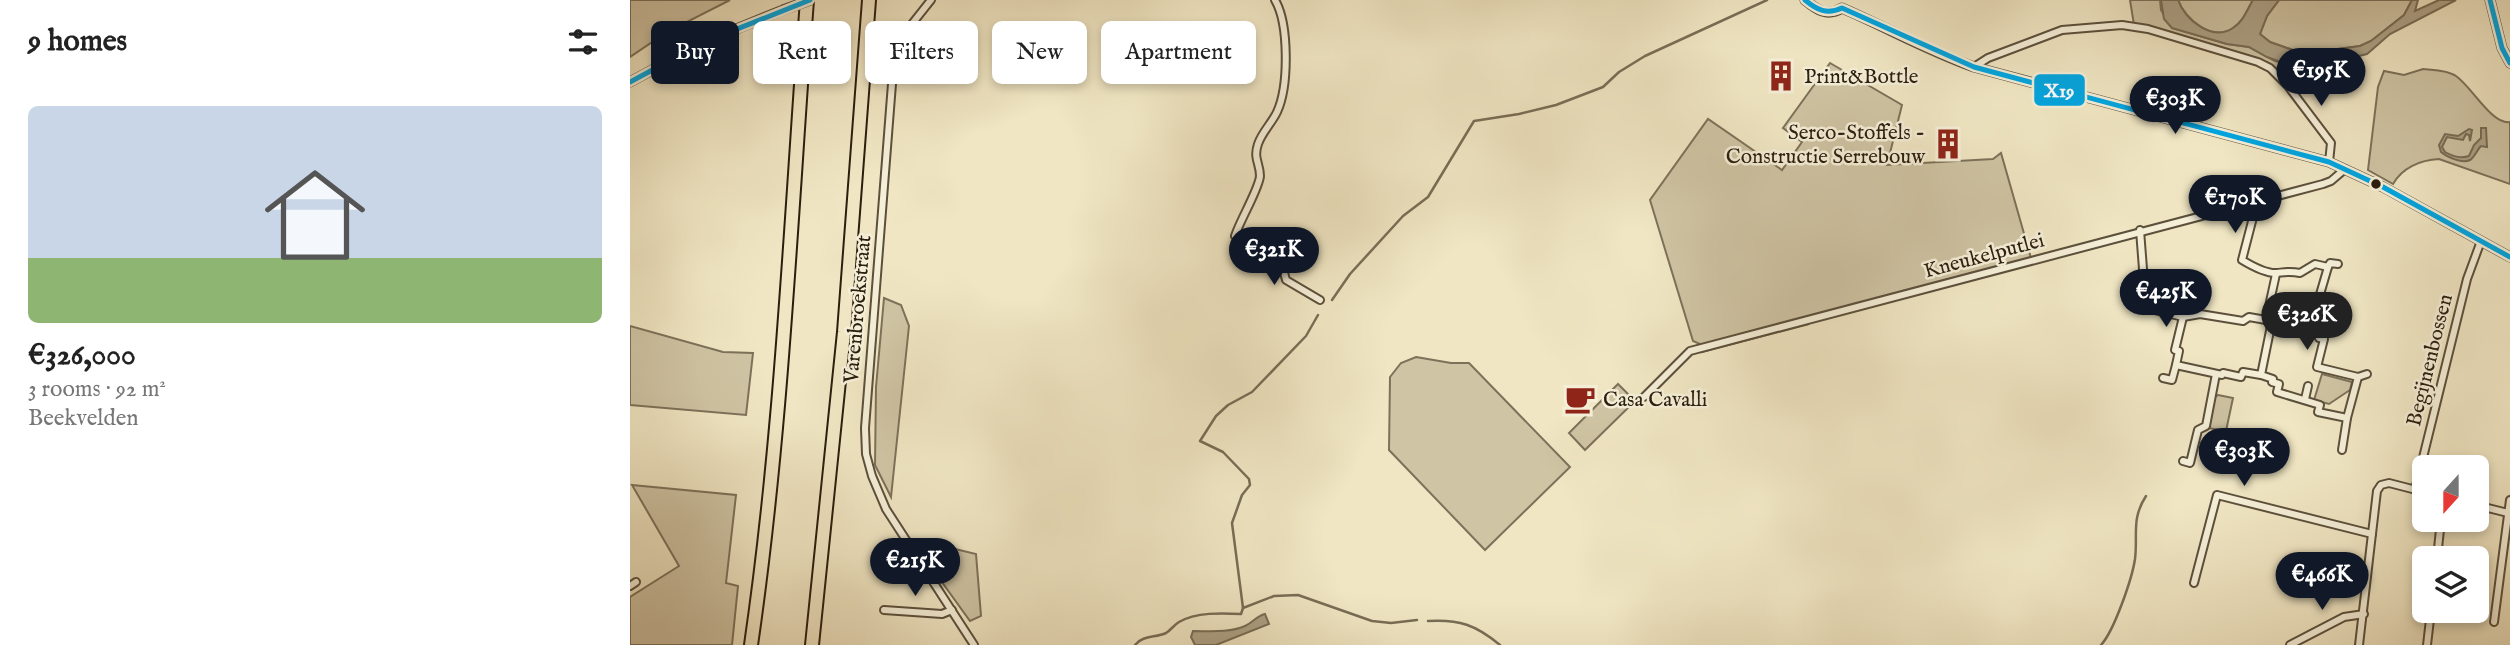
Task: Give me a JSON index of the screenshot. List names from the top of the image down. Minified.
{"streets":{"street":["Kneukelputlei","Varenbroekstraat","Begijnenbossen"]},"places":{"building":["Print&Bottle","Serco-Stoffels - Constructie Serrebouw"],"cafe":["Casa Cavalli"]},"lines":["transit line X19"],"north":"bottom","page":{"heading":"9 homes","chip":["Buy","Rent","Filters","New","Apartment"],"price":["€195K","€303K","€170K","€321K","€425K","€326K","€303K","€215K","€466K"],"list":[{"name":"€326,000","note":"3 rooms · 92 m² · Beekvelden"}]}}
